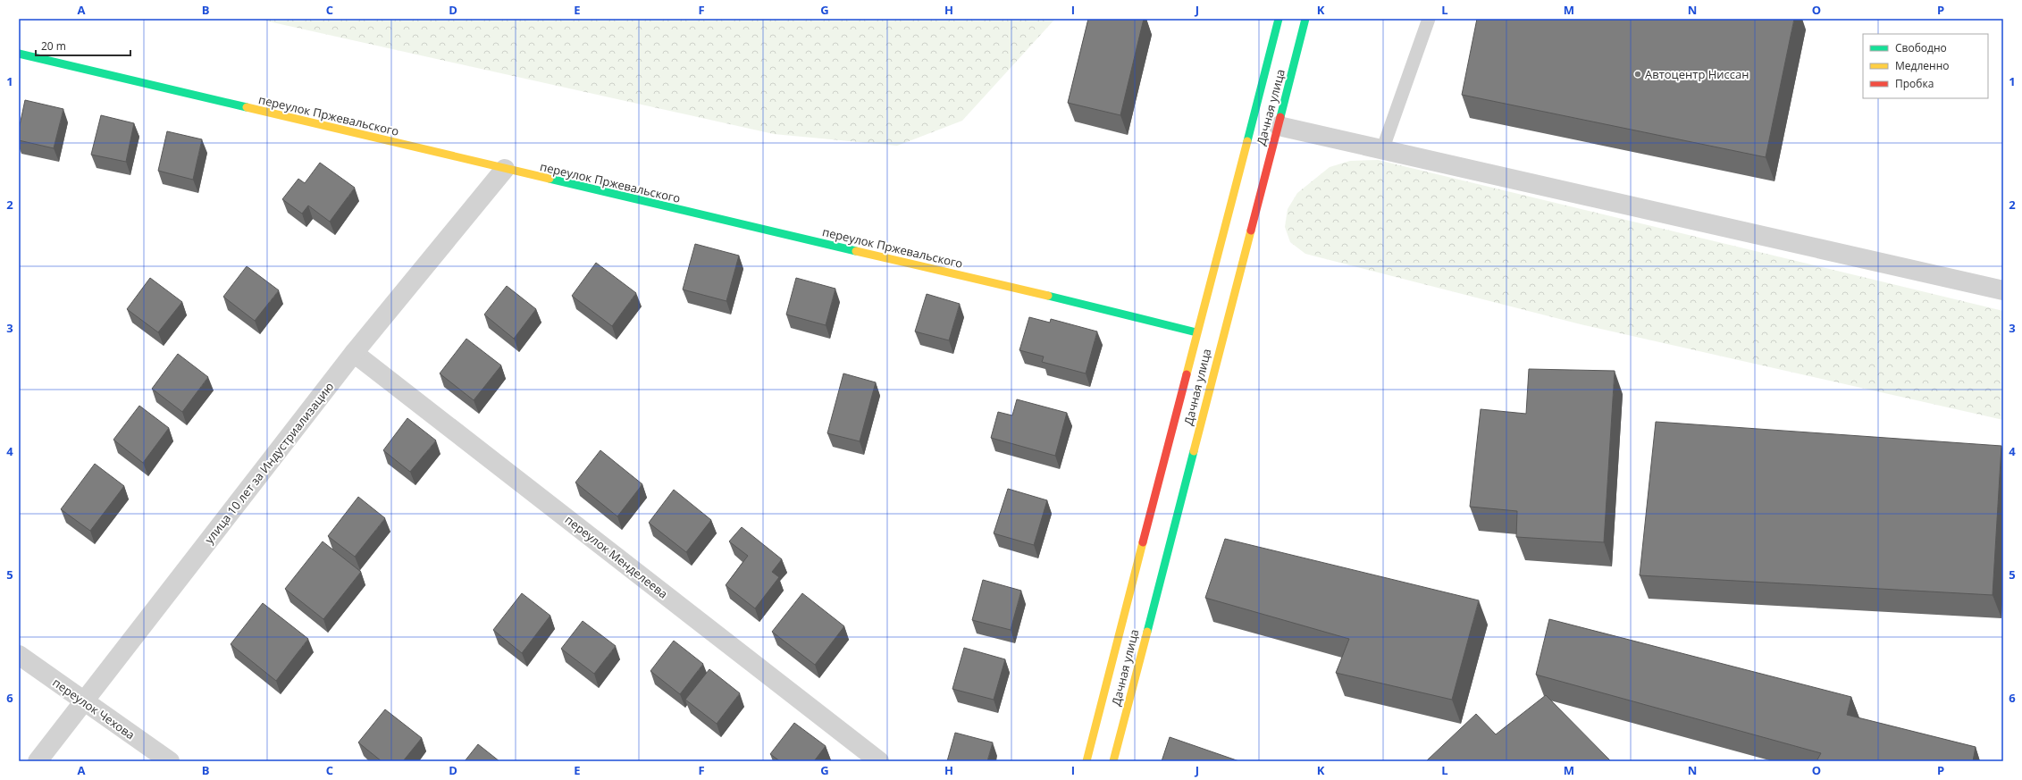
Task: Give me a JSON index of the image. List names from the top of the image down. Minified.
{"streets":{"main road":["Дачная улица","переулок Пржевальского"],"street":["улица 10 лет за Индустриализацию","переулок Менделеева","переулок Чехова"]},"crossings":[["Дачная улица","переулок Пржевальского"],["переулок Пржевальского","улица 10 лет за Индустриализацию"],["улица 10 лет за Индустриализацию","переулок Менделеева"],["улица 10 лет за Индустриализацию","переулок Чехова"]],"places":["Автоцентр Ниссан"],"legend":["Свободно","Медленно","Пробка"],"scale_bar":"20 m","grid":{"columns":["A","B","C","D","E","F","G","H","I","J","K","L","M","N","O","P"],"rows":["1","2","3","4","5","6"]}}
